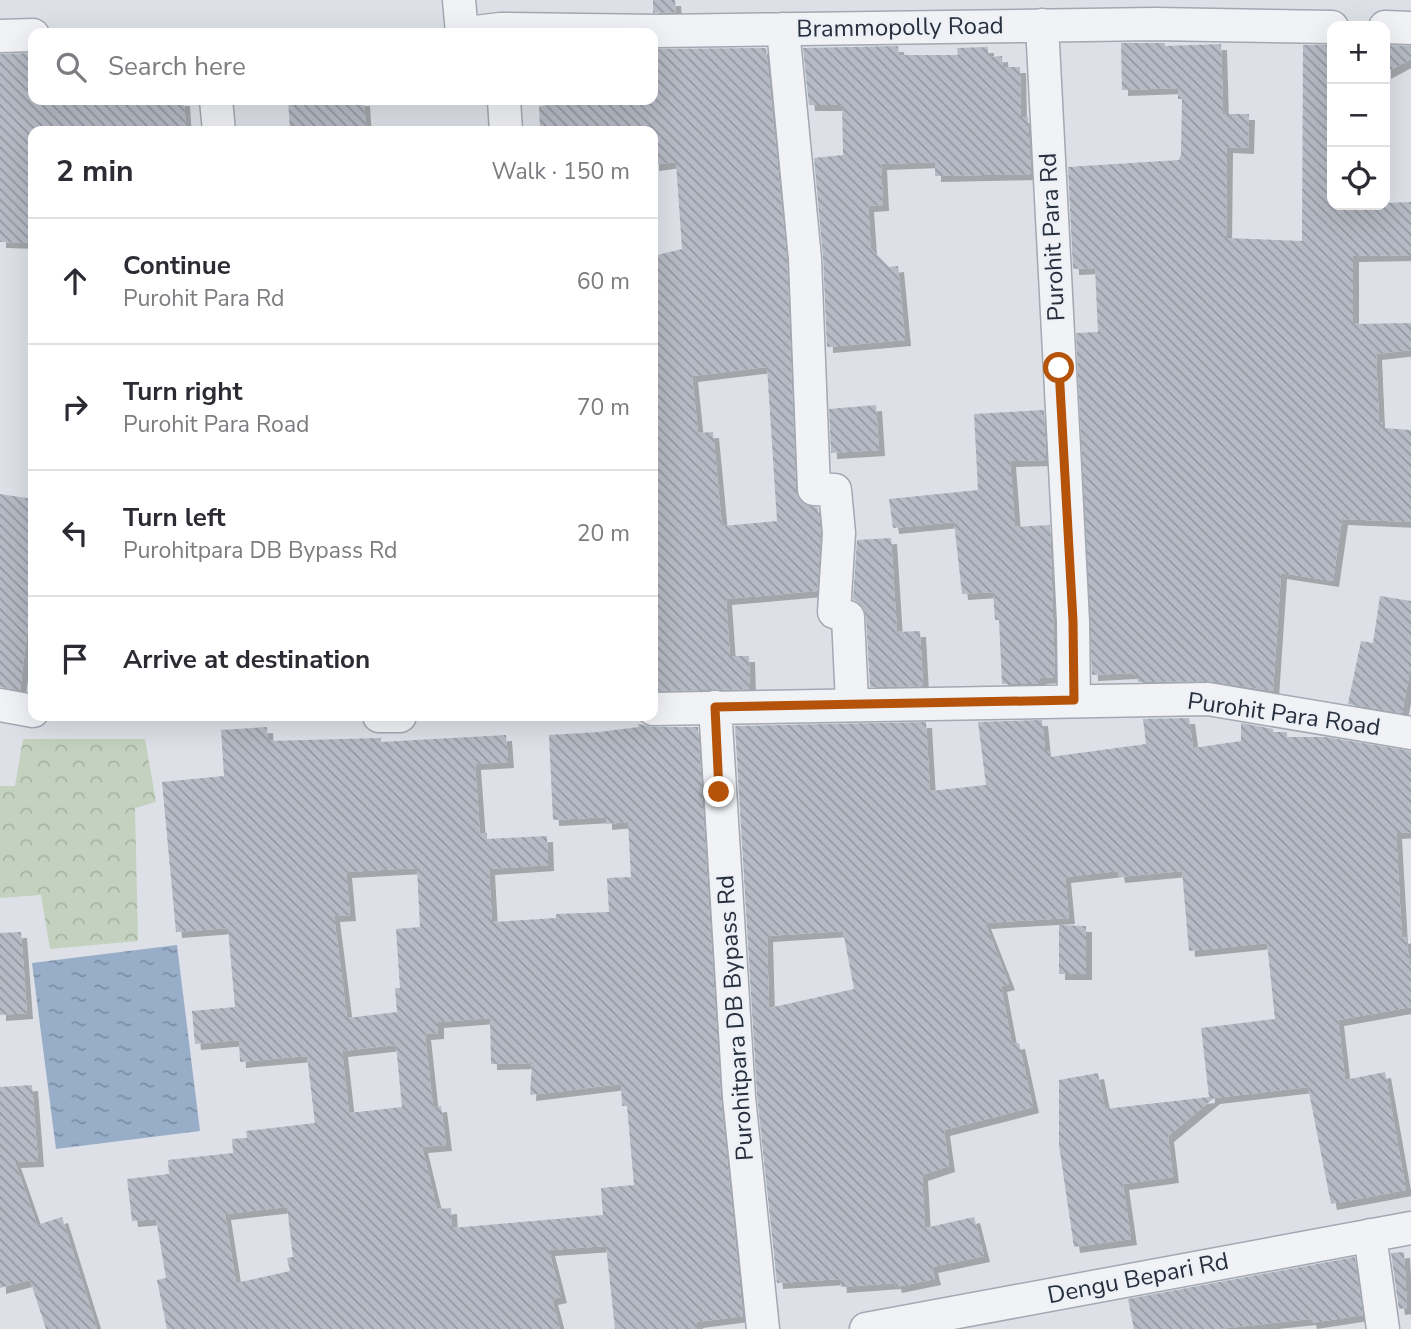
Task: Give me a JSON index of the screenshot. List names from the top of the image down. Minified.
{"streets":{"street":["Brammopolly Road","Purohit Para Rd","Purohit Para Road","Purohitpara DB Bypass Rd","Dengu Bepari Rd"]},"crossings":[["Brammopolly Road","Purohit Para Rd"],["Purohit Para Rd","Purohit Para Road"],["Purohit Para Road","Purohitpara DB Bypass Rd"]],"page":{"map_buttons":["+","−"],"search":"Search here","heading":["2 min","Walk · 150 m"],"list":[["Continue","Purohit Para Rd","60 m"],["Turn right","Purohit Para Road","70 m"],["Turn left","Purohitpara DB Bypass Rd","20 m"],"Arrive at destination"]}}
